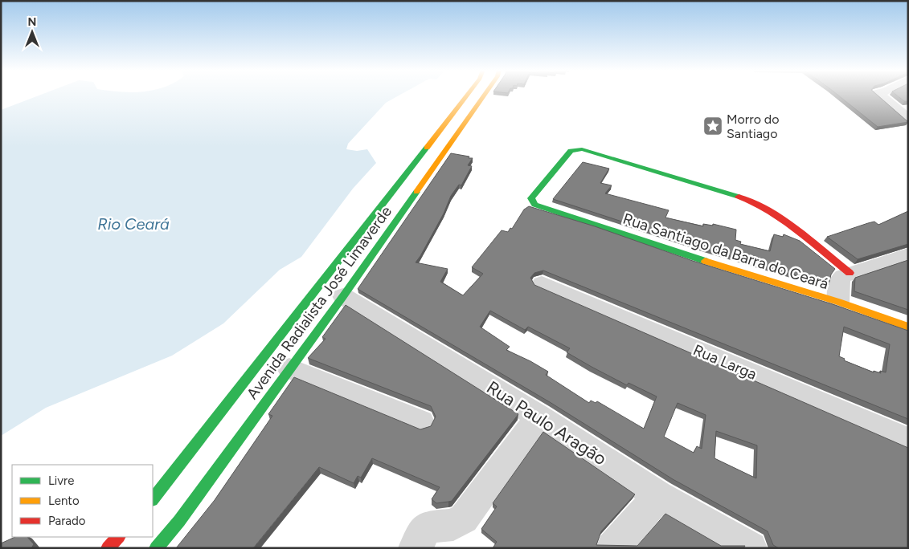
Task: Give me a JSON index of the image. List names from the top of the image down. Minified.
{"streets":{"main road":["Rua Santiago da Barra do Ceará","Avenida Radialista José Limaverde"],"street":["Rua Larga","Rua Paulo Aragão"]},"crossings":[["Avenida Radialista José Limaverde","Rua Paulo Aragão"]],"water":["Rio Ceará"],"places":{"place":["Morro do Santiago"]},"legend":["Livre","Lento","Parado"],"north":"top"}
